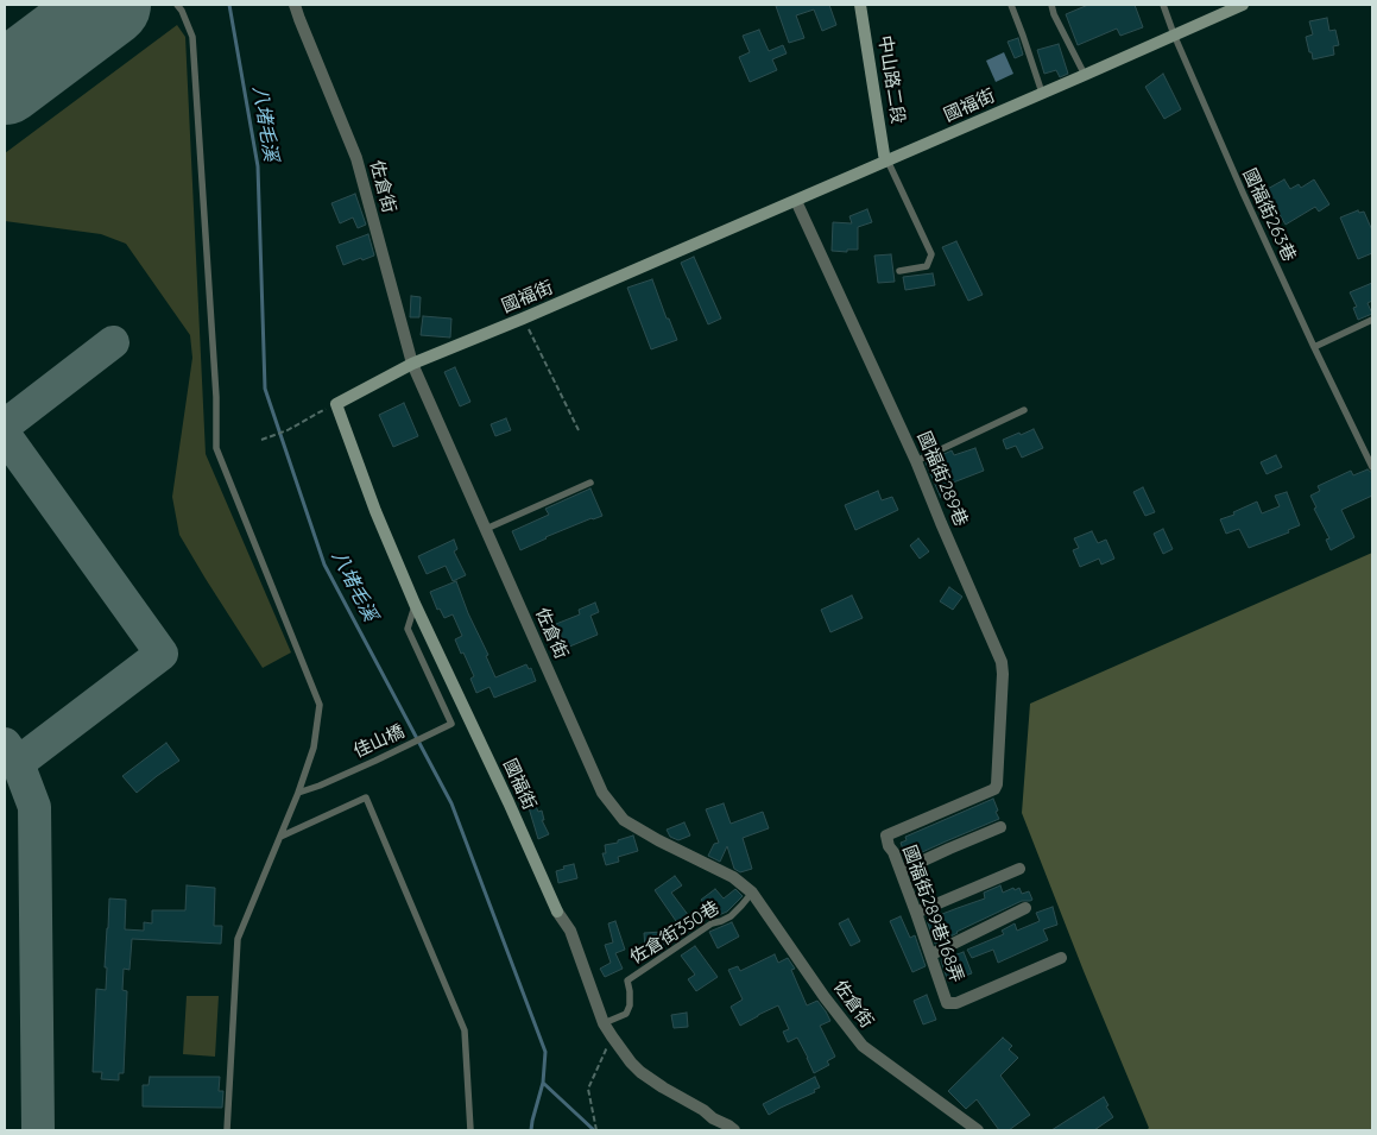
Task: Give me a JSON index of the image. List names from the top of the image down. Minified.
{"streets":{"street":["中山路二段","國福街","佐倉街","國福街289巷","國福街289巷168弄"],"lane":["國福街263巷","佳山橋","佐倉街350巷"]},"crossings":[["中山路二段","國福街"],["國福街","佐倉街"],["國福街","國福街263巷"],["國福街","國福街289巷"],["國福街","佳山橋"],["國福街","佐倉街350巷"],["佐倉街","佐倉街350巷"],["國福街289巷","國福街289巷168弄"]],"water":["八堵毛溪"]}
